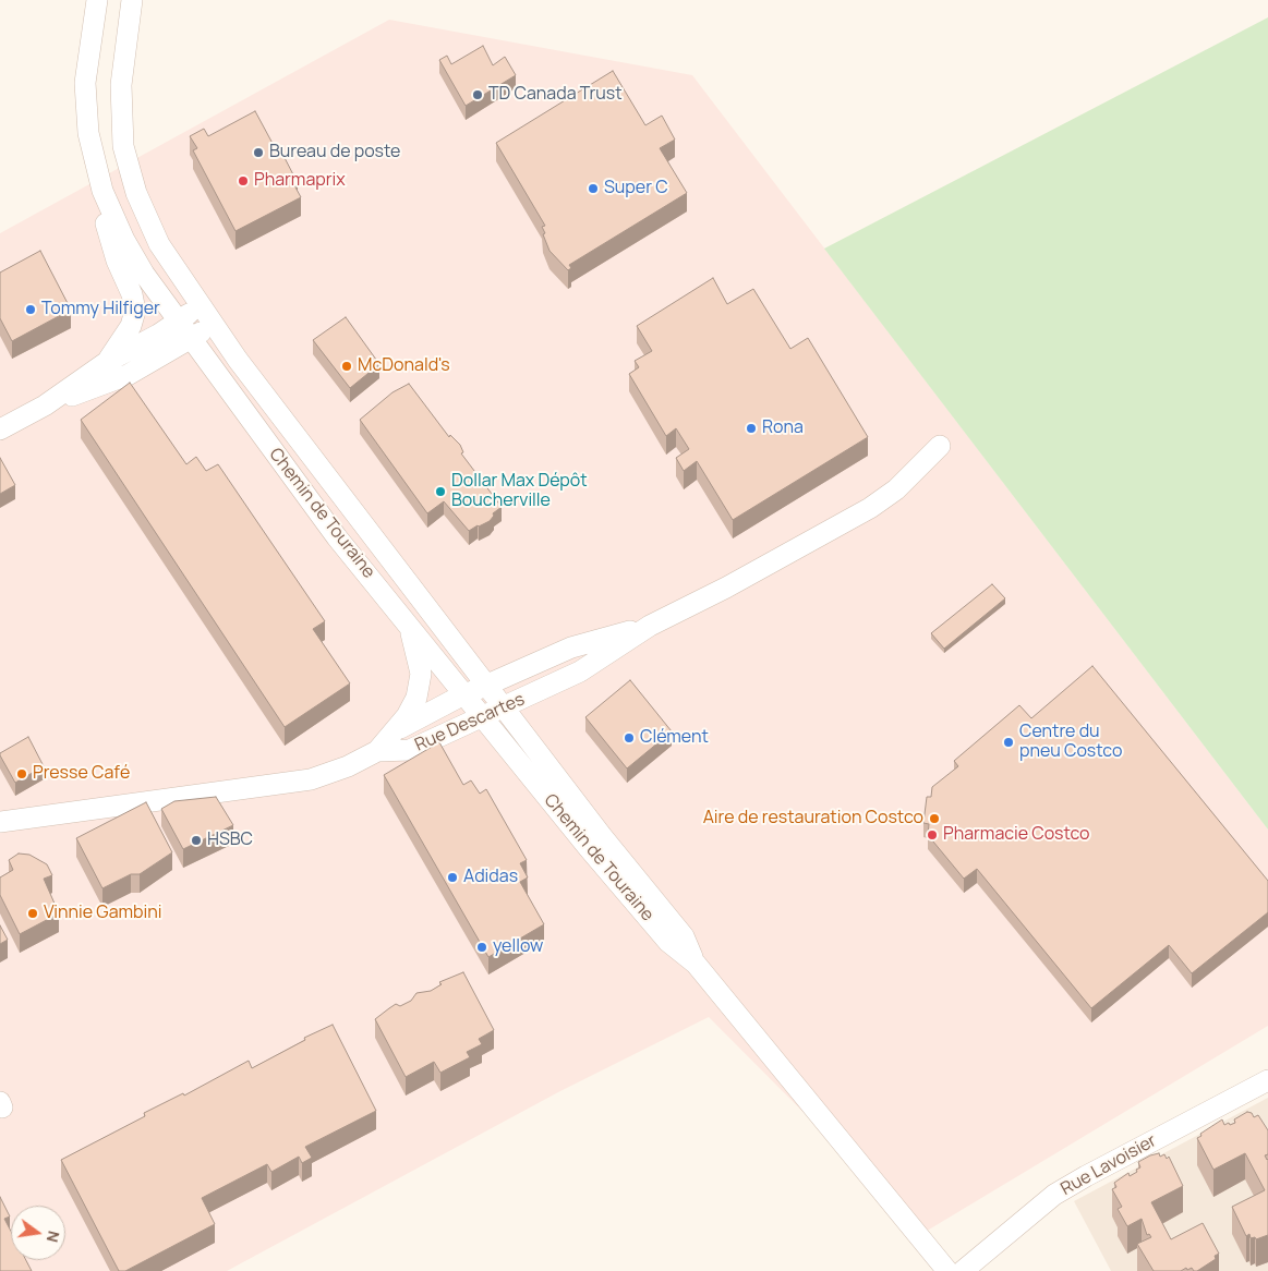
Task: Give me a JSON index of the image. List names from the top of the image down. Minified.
{"streets":{"street":["Chemin de Touraine","Rue Descartes","Rue Lavoisier"]},"crossings":[["Chemin de Touraine","Rue Descartes"]],"places":["TD Canada Trust","Bureau de poste","Pharmaprix","Super C","Tommy Hilfiger","McDonald's","Rona","Dollar Max Dépôt Boucherville","Clément","Centre du pneu Costco","Presse Café","Aire de restauration Costco","Pharmacie Costco","HSBC","Adidas","Vinnie Gambini","yellow"],"north":"right"}
